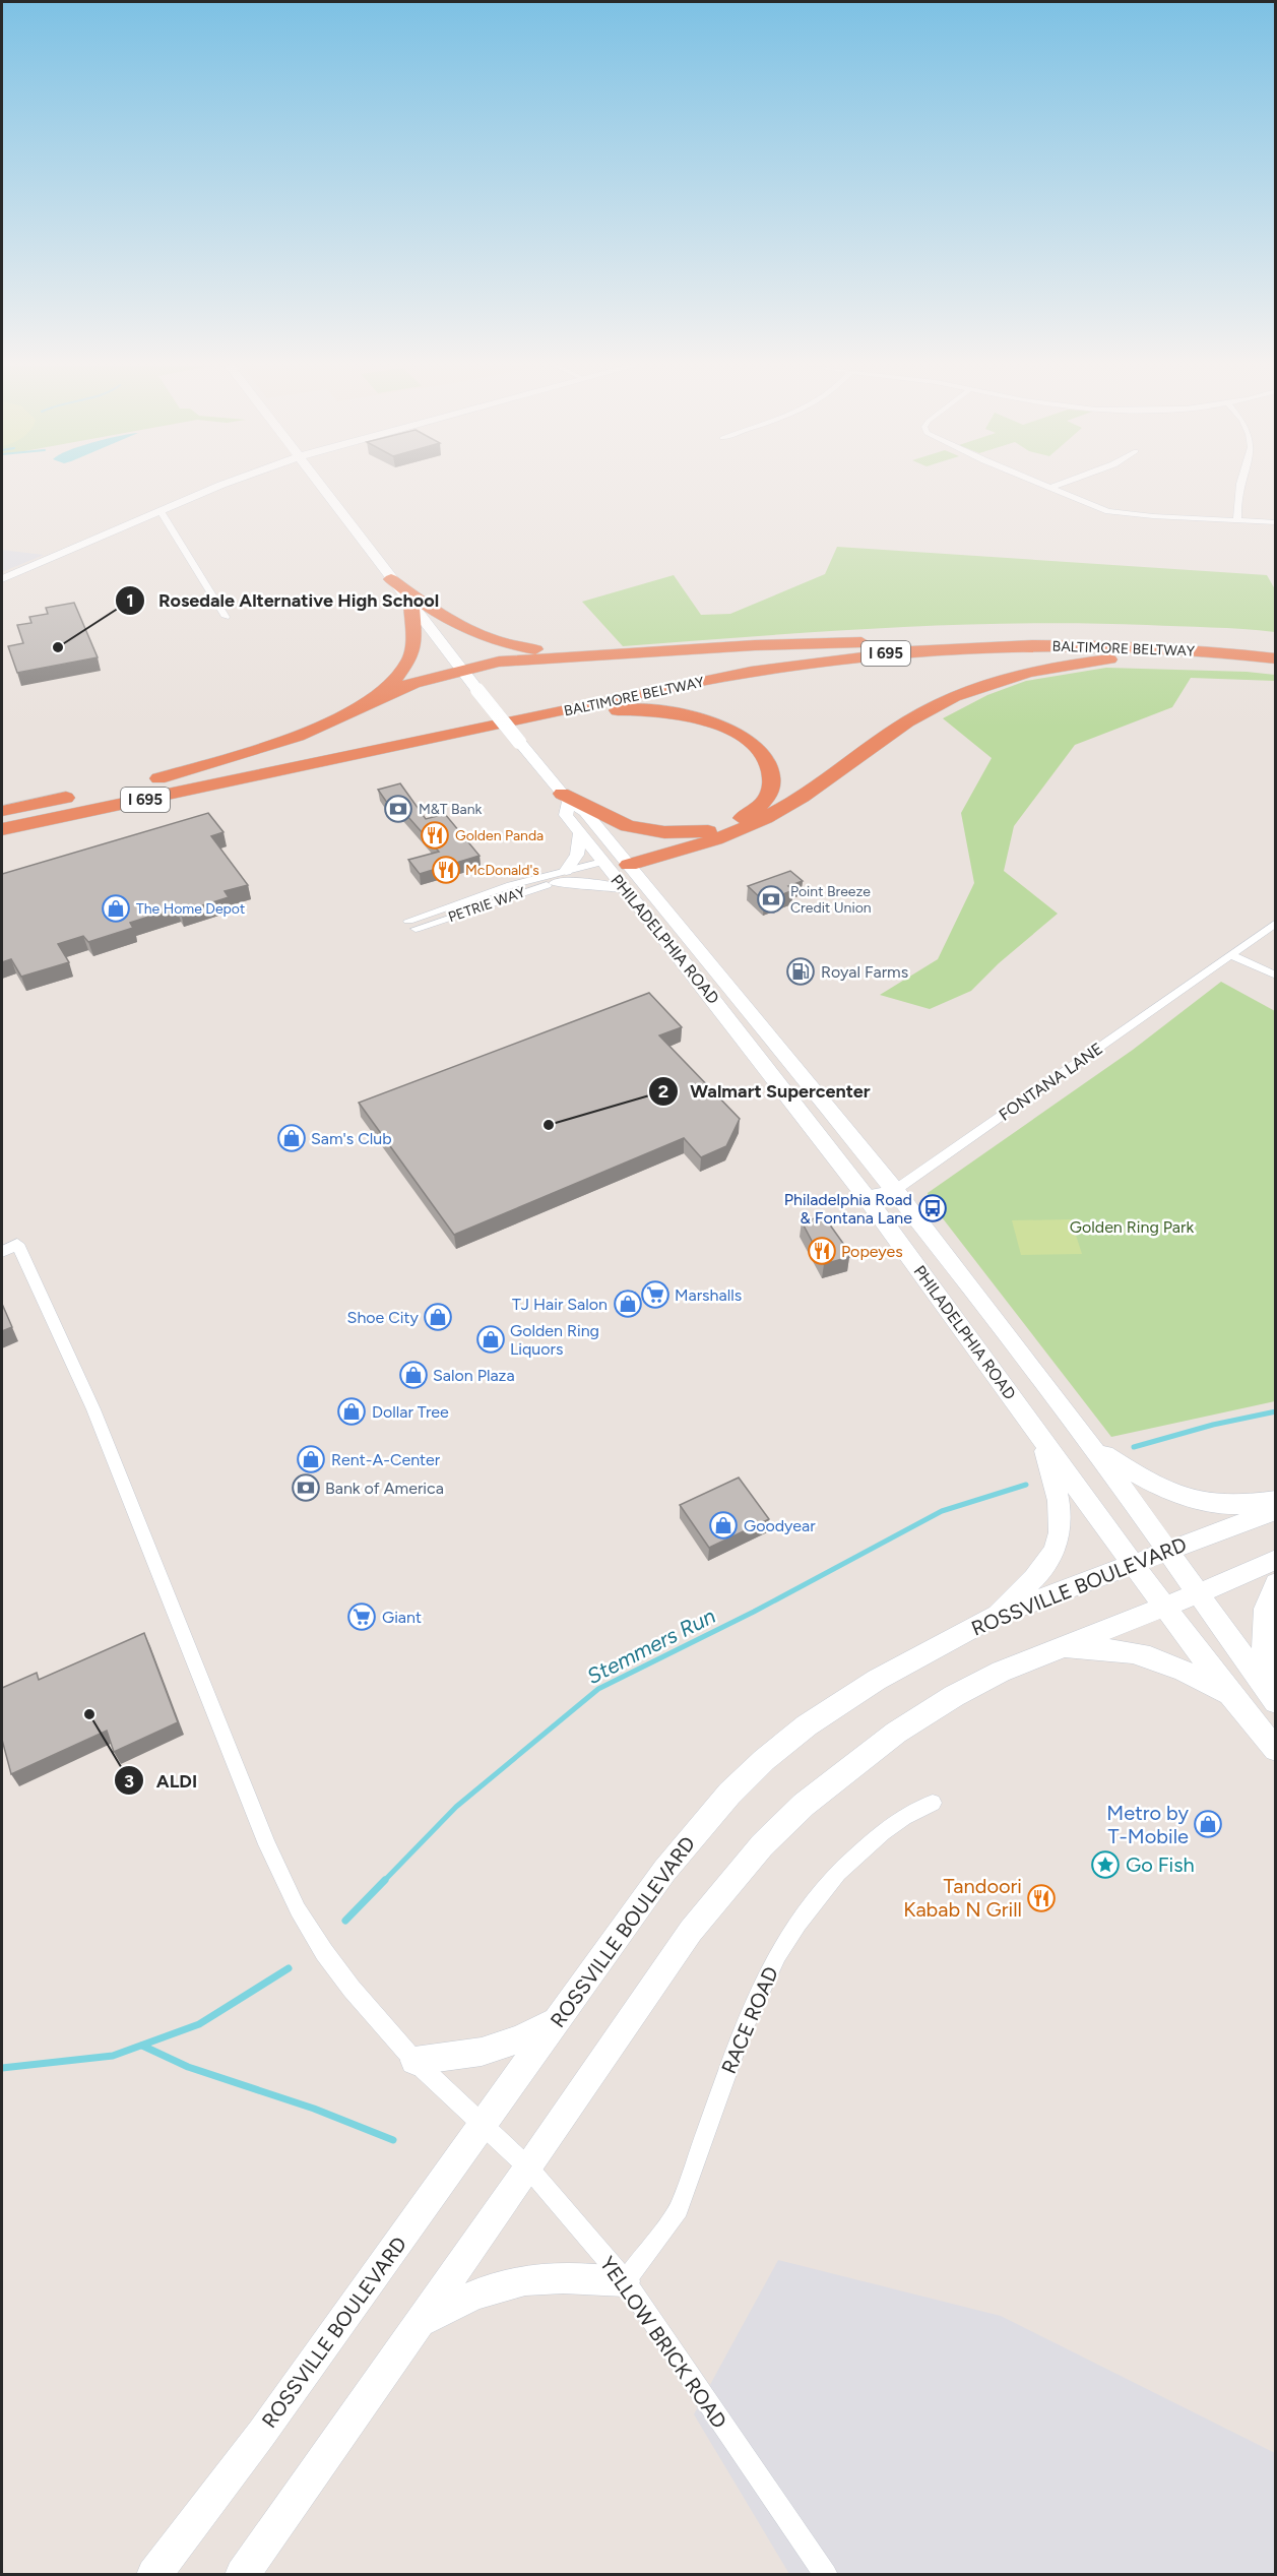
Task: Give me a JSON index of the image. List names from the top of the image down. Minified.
{"streets":{"highway":["BALTIMORE BELTWAY","I 695"],"main road":["PHILADELPHIA ROAD","ROSSVILLE BOULEVARD"],"street":["PETRIE WAY","FONTANA LANE","RACE ROAD","YELLOW BRICK ROAD"]},"crossings":[["PETRIE WAY","PHILADELPHIA ROAD"],["PHILADELPHIA ROAD","FONTANA LANE"],["PHILADELPHIA ROAD","ROSSVILLE BOULEVARD"],["ROSSVILLE BOULEVARD","YELLOW BRICK ROAD"],["RACE ROAD","YELLOW BRICK ROAD"]],"water":["Stemmers Run"],"parks":["Golden Ring Park"],"places":{"other":["Rosedale Alternative High School","Walmart Supercenter","ALDI"],"bank":["M&T Bank","Point Breeze Credit Union","Bank of America"],"restaurant":["Golden Panda","McDonald's","Popeyes","Tandoori Kabab N Grill"],"shop":["The Home Depot","Sam's Club","TJ Hair Salon","Shoe City","Golden Ring Liquors","Salon Plaza","Dollar Tree","Rent-A-Center","Goodyear","Metro by T-Mobile"],"fuel station":["Royal Farms"],"bus stop":["Philadelphia Road & Fontana Lane"],"supermarket":["Marshalls","Giant"],"place":["Go Fish"]}}
